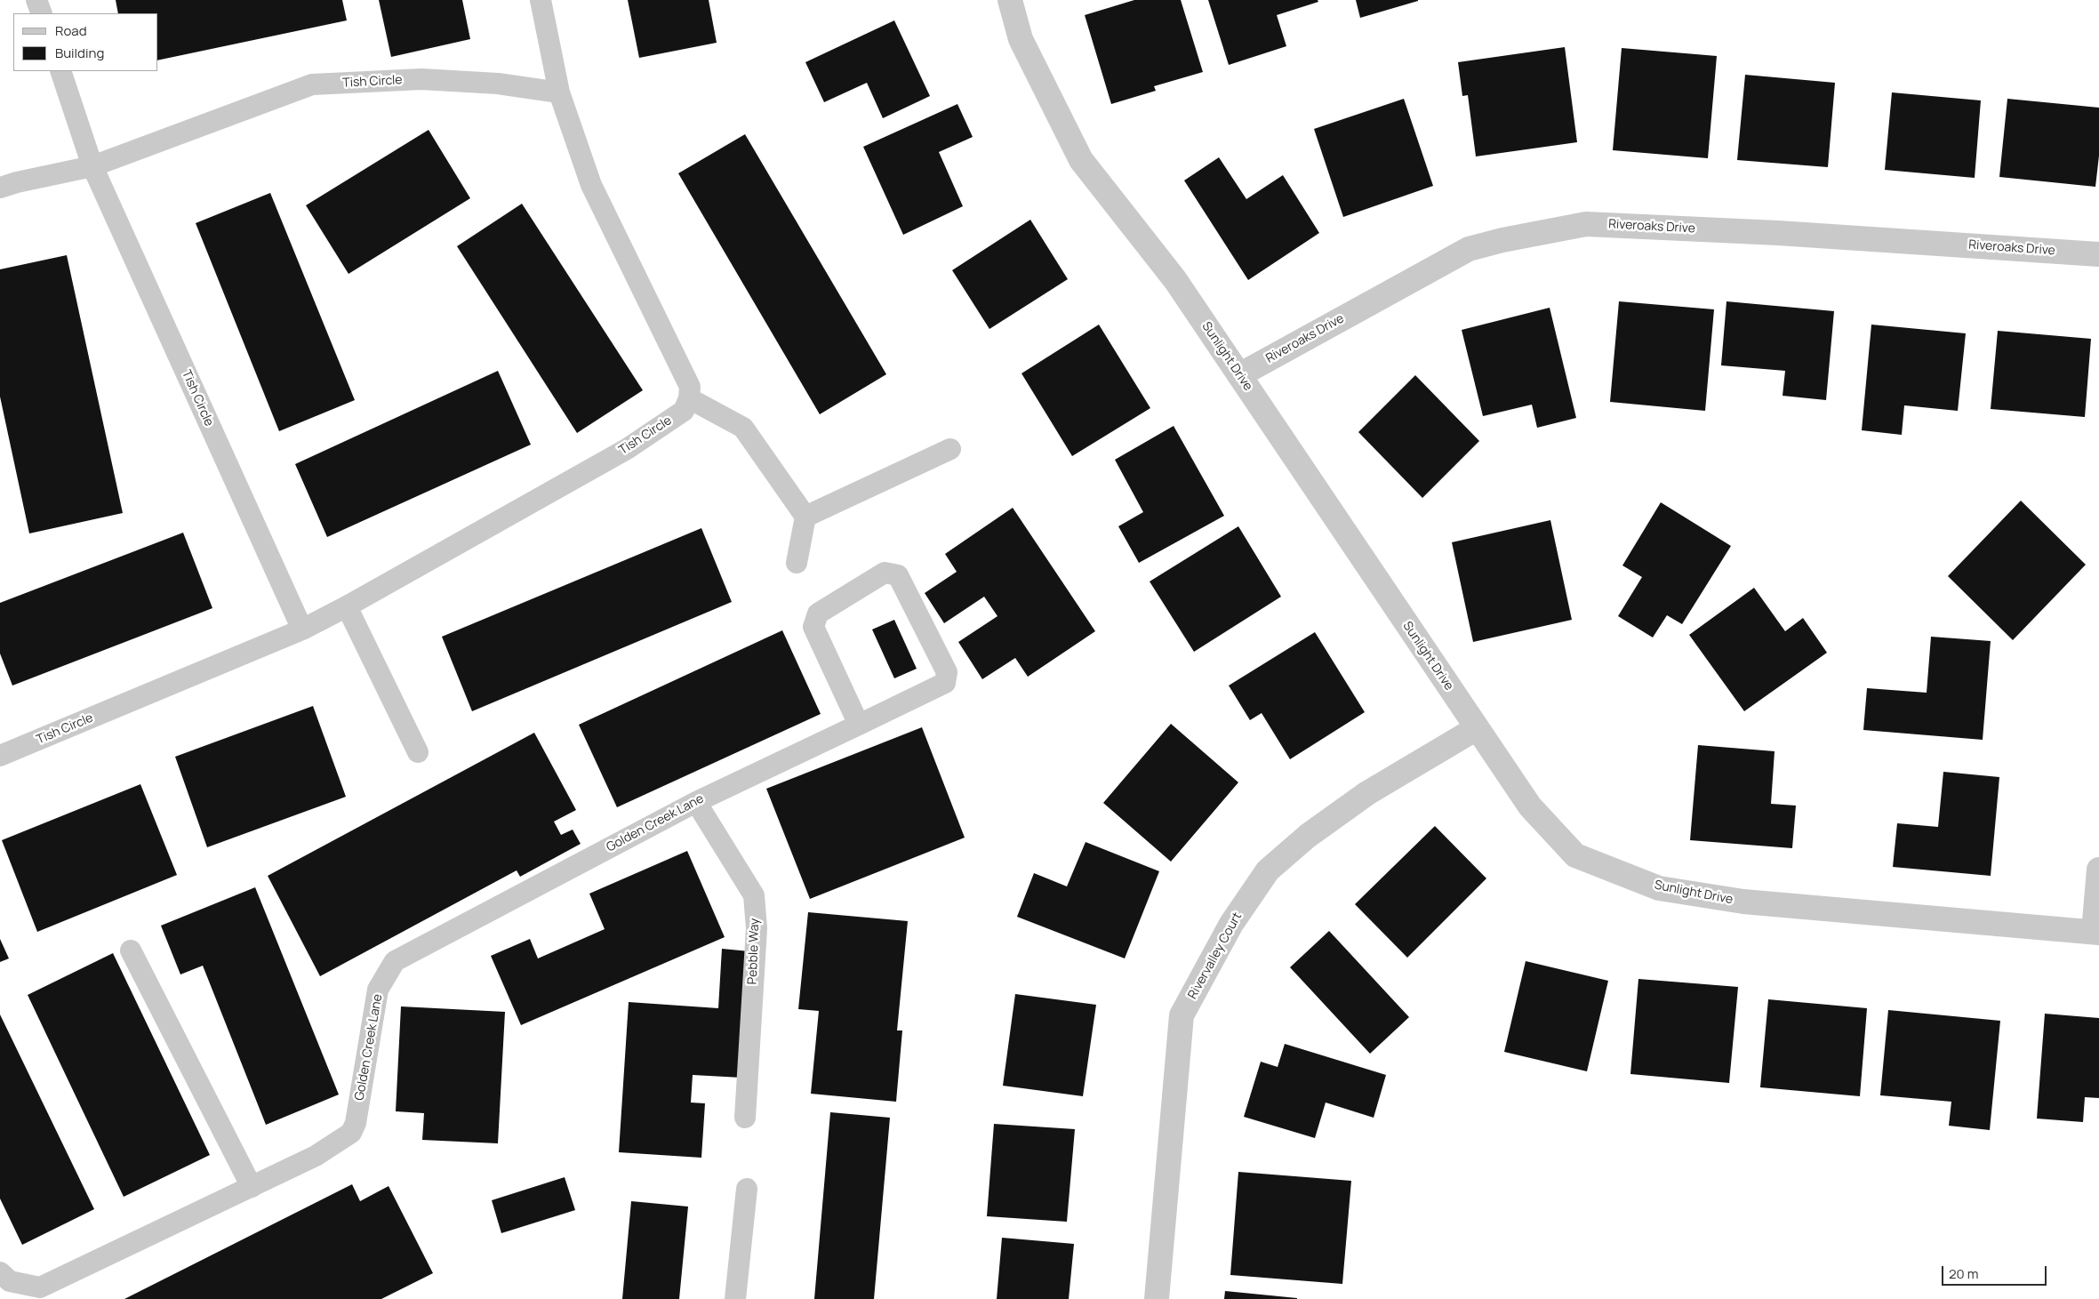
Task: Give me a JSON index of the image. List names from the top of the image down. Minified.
{"streets":{"street":["Riveroaks Drive","Sunlight Drive","Rivervalley Court"],"lane":["Tish Circle","Golden Creek Lane","Pebble Way"]},"crossings":[["Riveroaks Drive","Sunlight Drive"],["Sunlight Drive","Rivervalley Court"],["Golden Creek Lane","Pebble Way"]],"legend":["Road","Building"],"scale_bar":"20 m"}
